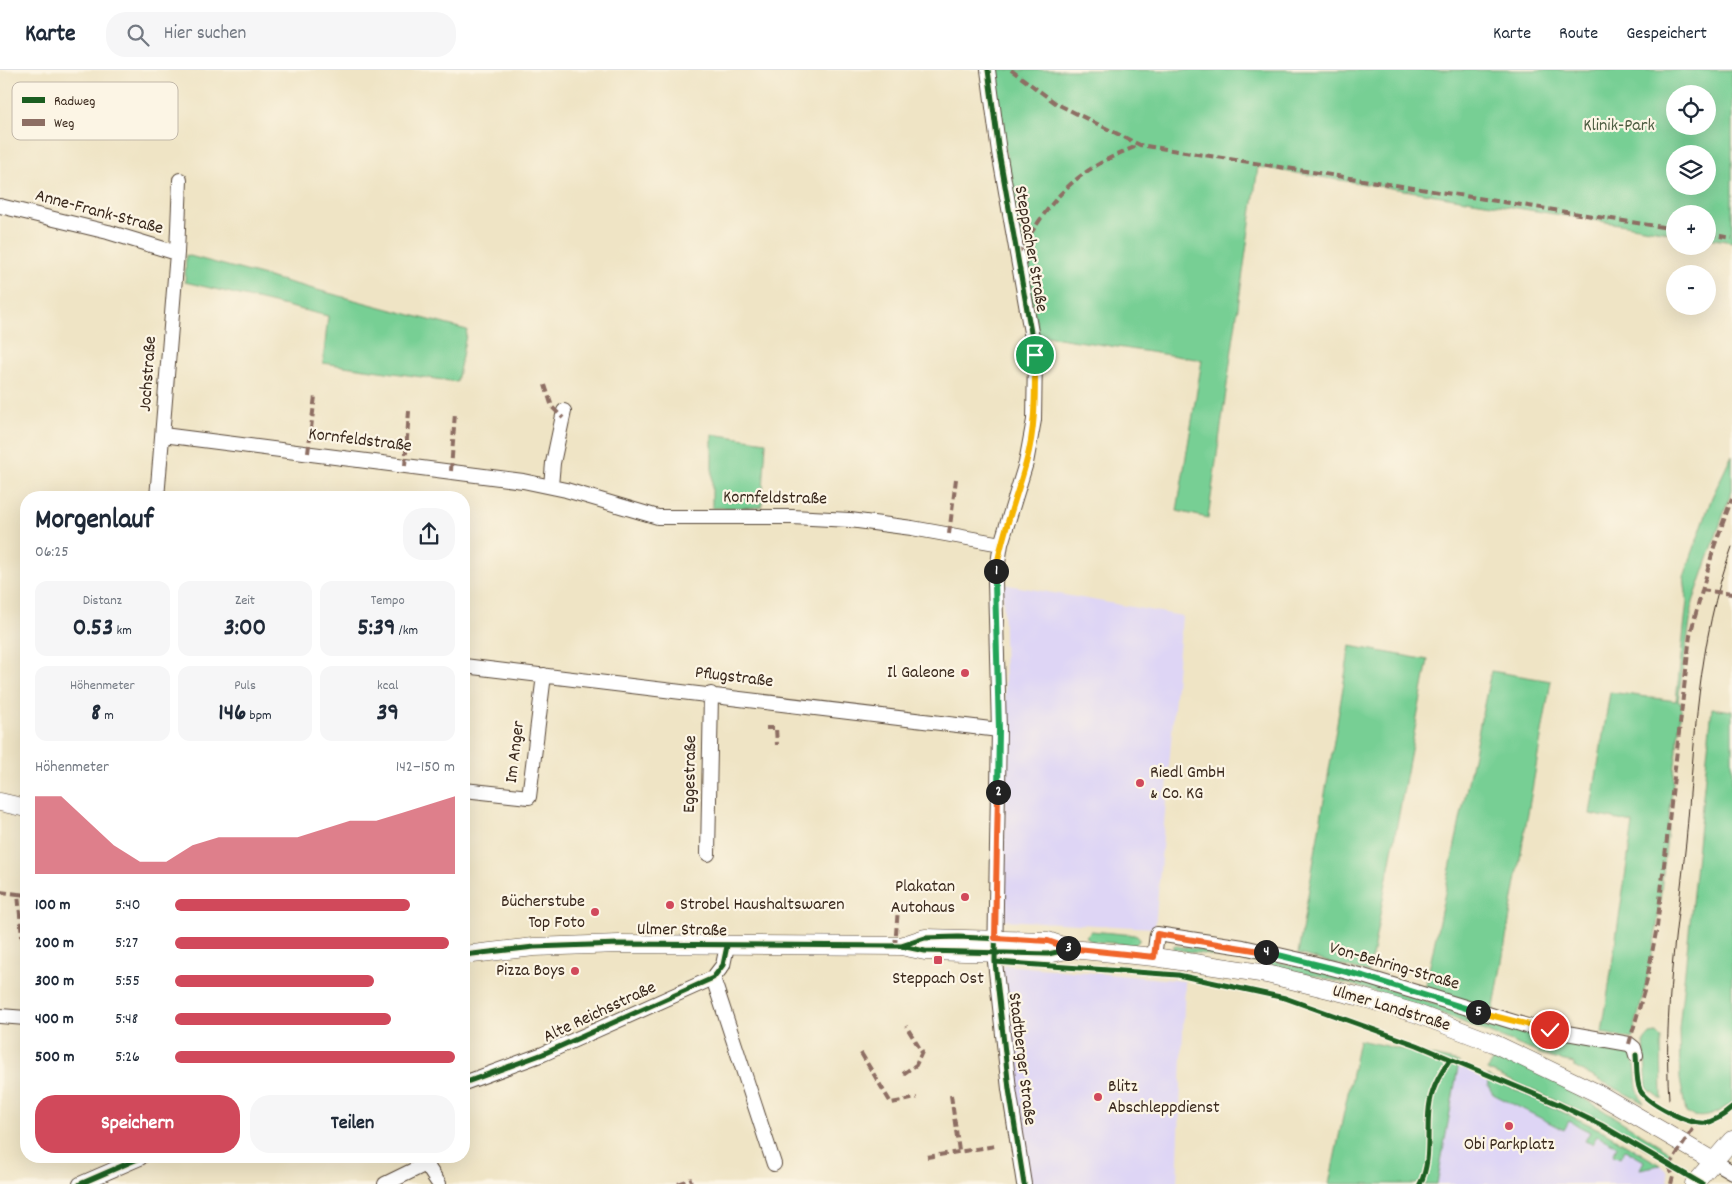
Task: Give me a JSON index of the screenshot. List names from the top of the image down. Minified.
{"streets":{"street":["Anne-Frank-Straße","Steppacher Straße","Jochstraße","Kornfeldstraße","Pflugstraße","Im Anger","Eggestraße","Ulmer Straße","Von-Behring-Straße","Ulmer Landstraße","Alte Reichsstraße","Stadtberger Straße"]},"crossings":[["Anne-Frank-Straße","Jochstraße"],["Steppacher Straße","Kornfeldstraße"],["Steppacher Straße","Pflugstraße"],["Steppacher Straße","Ulmer Straße"],["Steppacher Straße","Stadtberger Straße"],["Jochstraße","Kornfeldstraße"],["Pflugstraße","Im Anger"],["Pflugstraße","Eggestraße"],["Ulmer Straße","Ulmer Landstraße"],["Ulmer Straße","Stadtberger Straße"],["Von-Behring-Straße","Ulmer Landstraße"]],"parks":["Klinik-Park"],"places":{"other":["Il Galeone","Riedl GmbH & Co. KG","Plakatan Autohaus","Strobel Haushaltswaren","Bücherstube Top Foto","Pizza Boys","Blitz Abschleppdienst","Obi Parkplatz"],"transit":["Steppach Ost"]},"legend":["Radweg","Weg"],"page":{"header":"Karte","search":"Hier suchen","nav":["Karte","Route","Gespeichert"],"map_buttons":["+","−"],"heading":["Morgenlauf","06:25"],"pins":["1","2","3","4","5"],"stats":[["Distanz","0.53 km"],["Zeit","3:00"],["Tempo","5:39 /km"],["Höhenmeter","8 m"],["Puls","146 bpm"],["kcal","39"]],"chart":["Höhenmeter","142–150 m"],"list":[{"name":"100 m","note":"5:40"},{"name":"200 m","note":"5:27"},{"name":"300 m","note":"5:55"},{"name":"400 m","note":"5:48"},{"name":"500 m","note":"5:26"}],"buttons":["Speichern","Teilen"]}}
